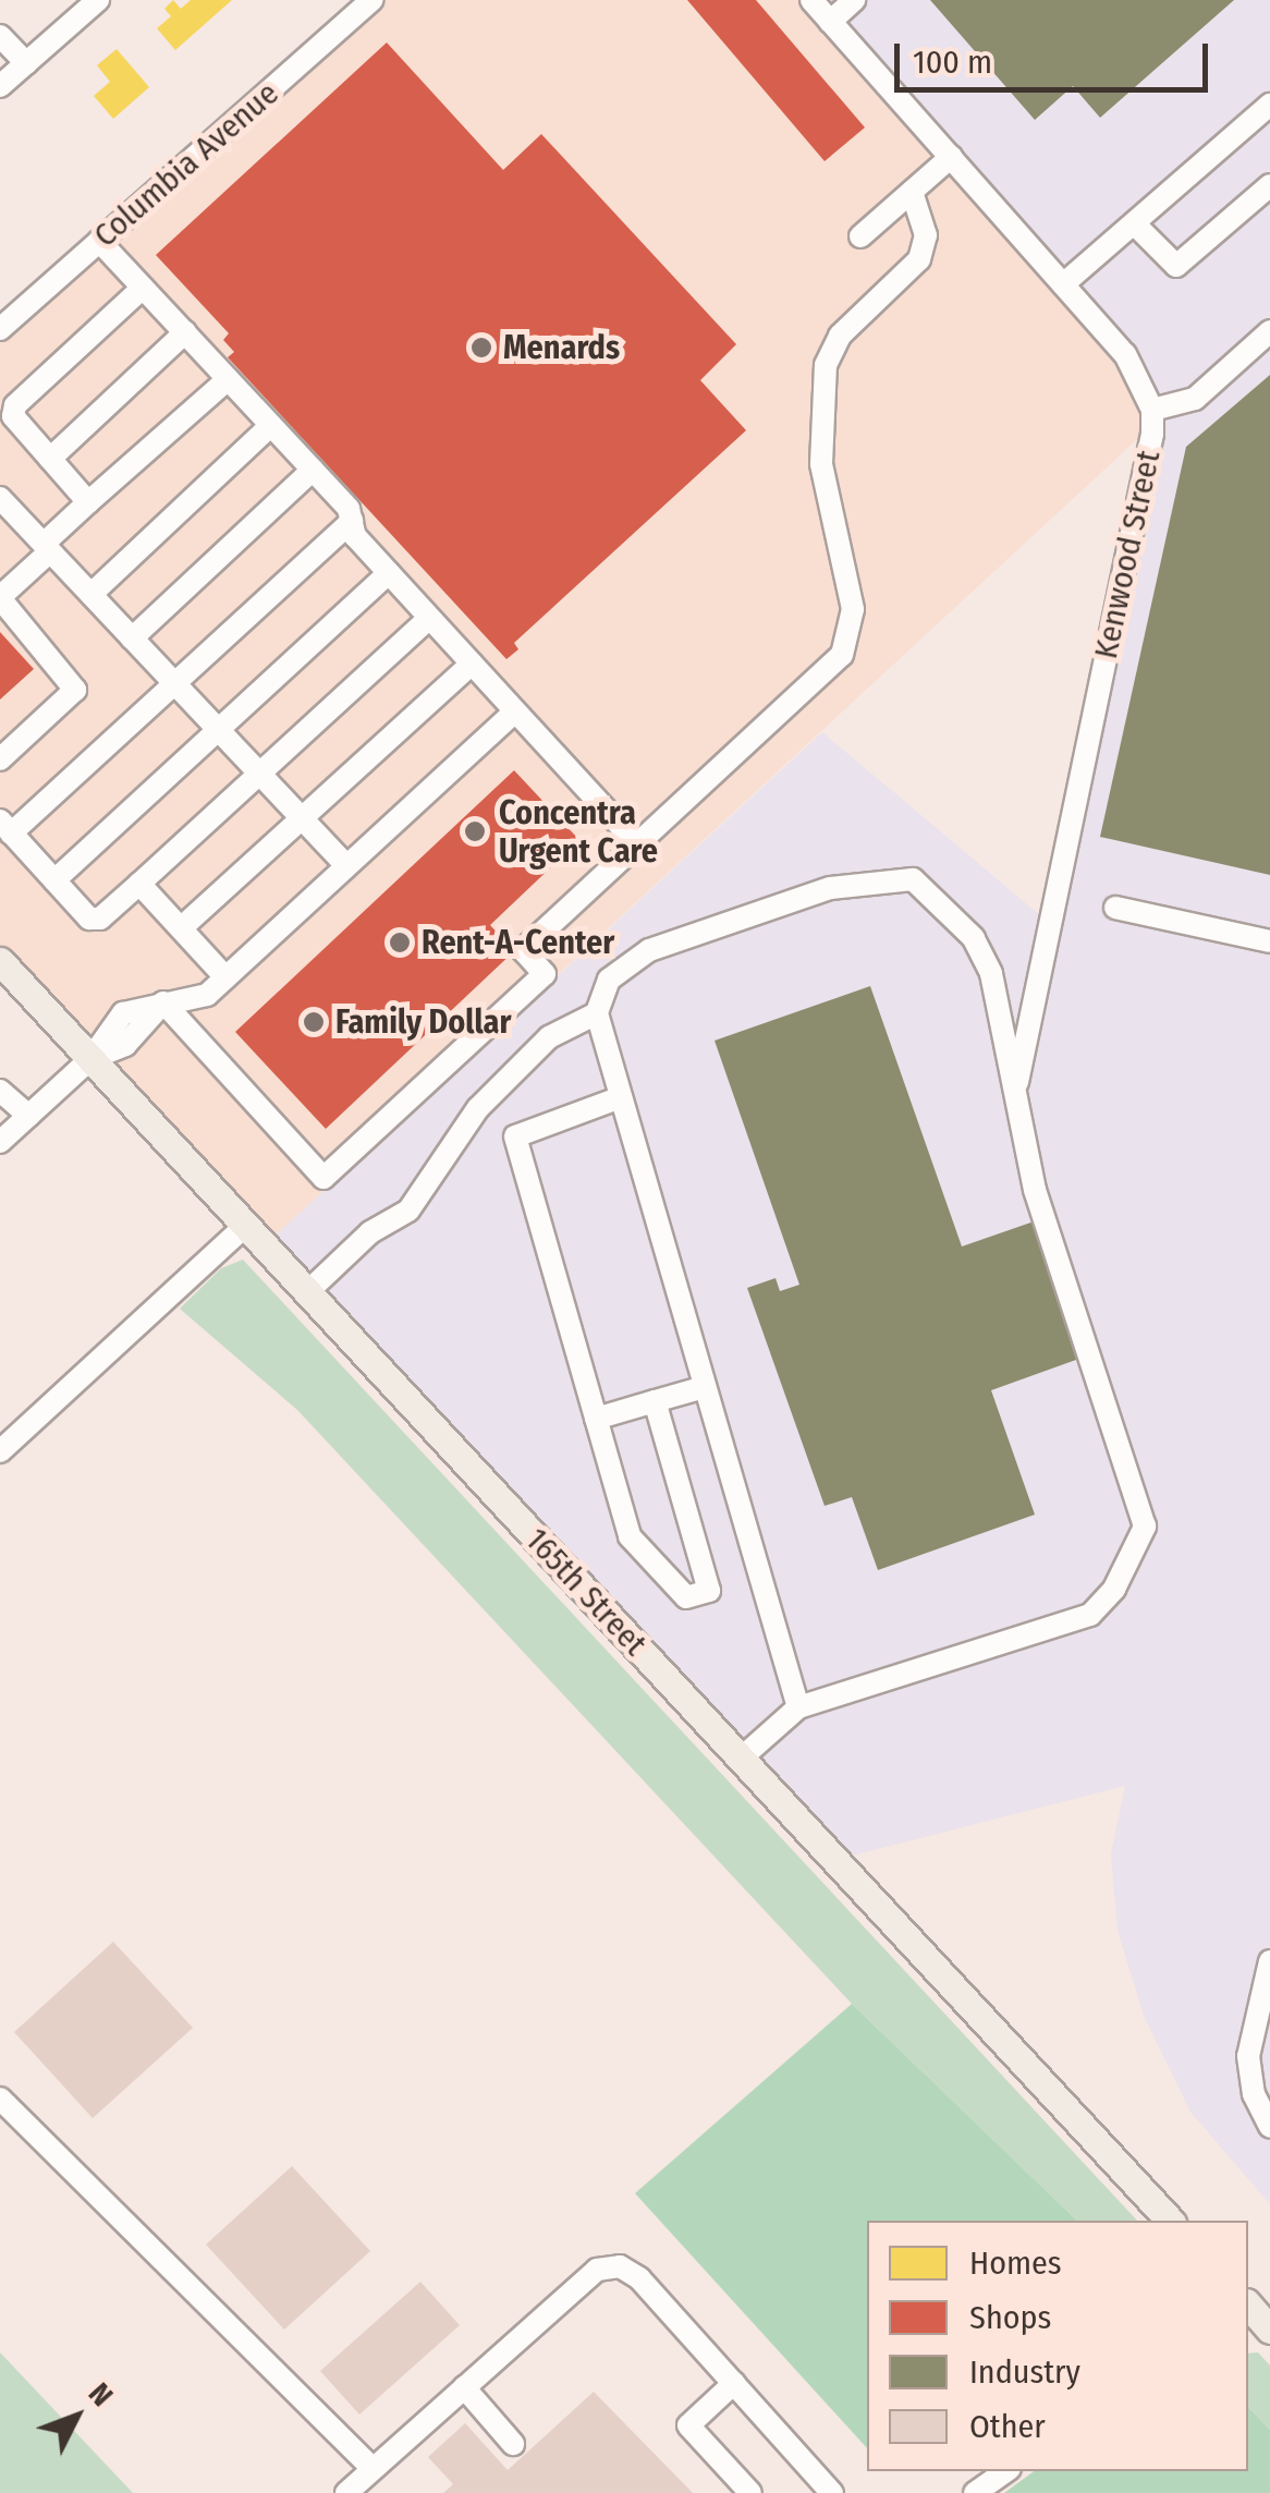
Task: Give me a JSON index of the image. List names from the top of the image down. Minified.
{"streets":{"main road":["165th Street"],"street":["Columbia Avenue","Kenwood Street"]},"places":["Menards","Concentra Urgent Care","Rent-A-Center","Family Dollar"],"legend":["Homes","Shops","Industry","Other"],"scale_bar":"100 m","north":"top right"}
